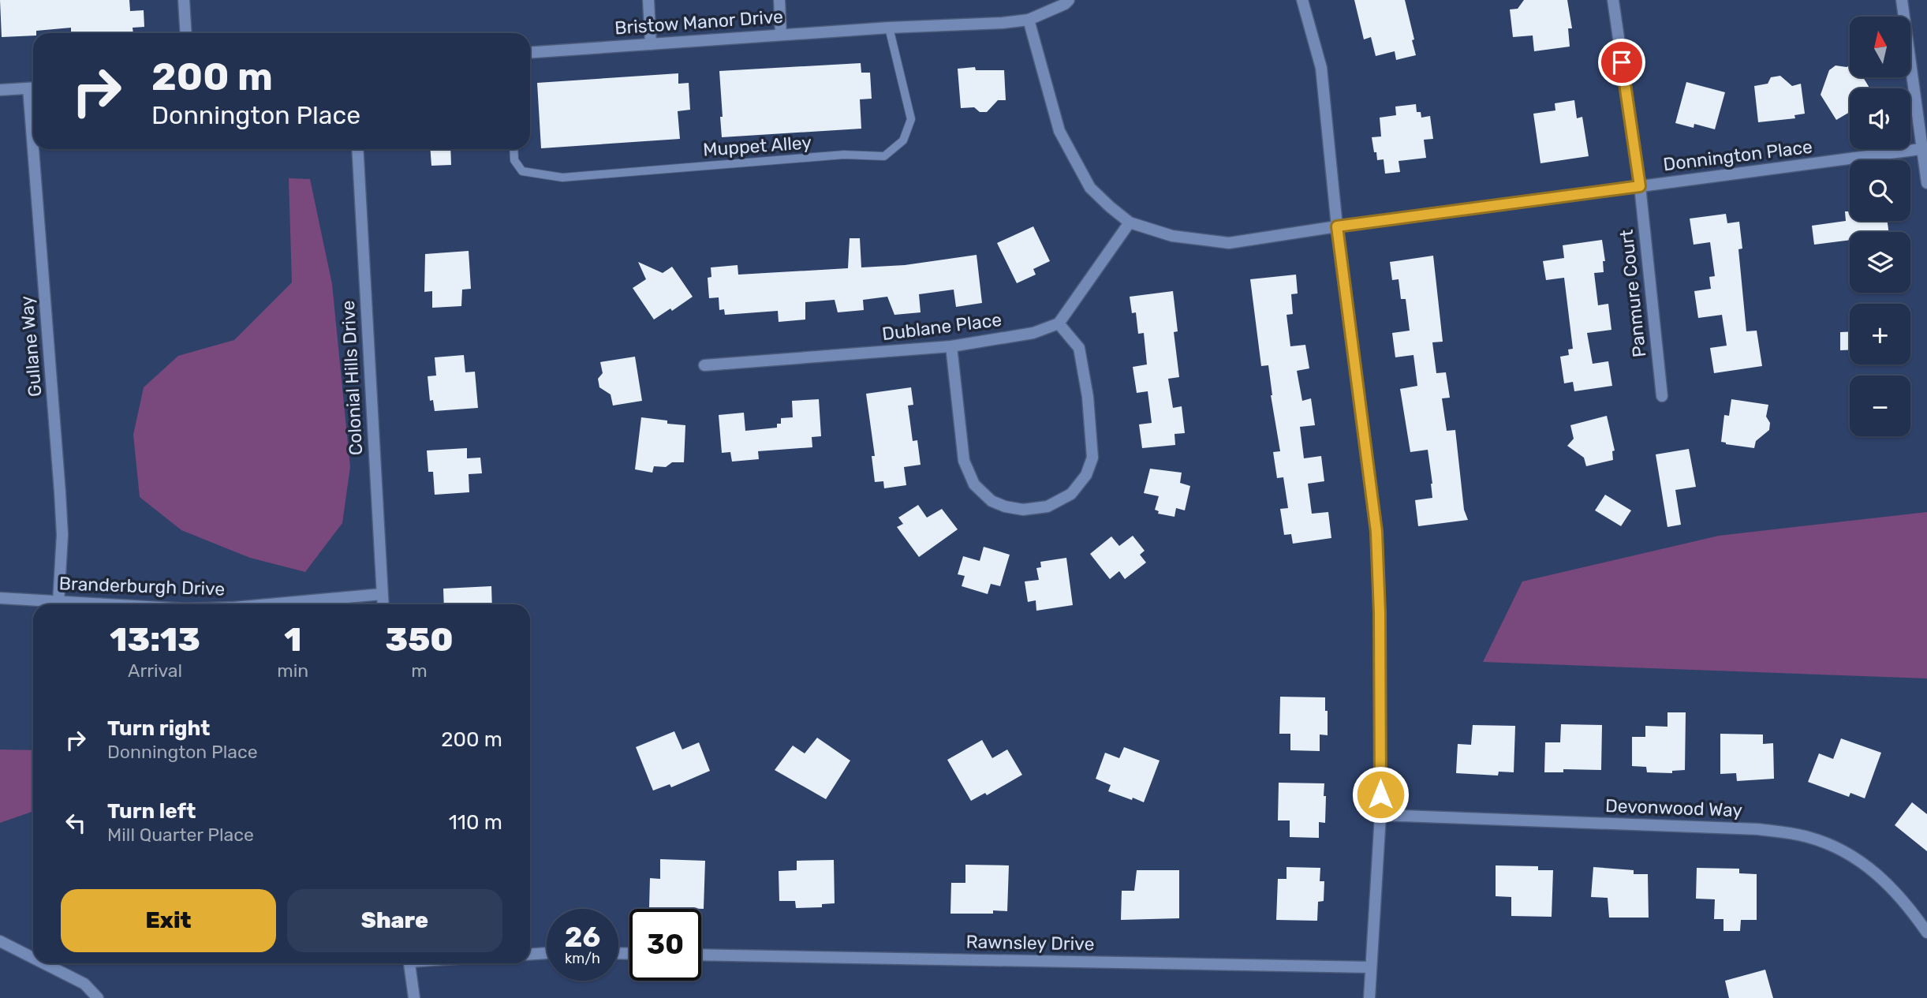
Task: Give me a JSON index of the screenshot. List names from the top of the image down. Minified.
{"streets":{"street":["Bristow Manor Drive","Donnington Place","Panmure Court","Dublane Place","Gullane Way","Colonial Hills Drive","Branderburgh Drive","Devonwood Way","Rawnsley Drive"],"lane":["Muppet Alley"]},"crossings":[["Bristow Manor Drive","Muppet Alley"],["Bristow Manor Drive","Donnington Place"],["Donnington Place","Panmure Court"],["Gullane Way","Branderburgh Drive"],["Colonial Hills Drive","Branderburgh Drive"]],"north":"top","page":{"map_buttons":["+","−"],"turn":["200 m","Donnington Place"],"eta":["13:13","Arrival","1","min","350","m"],"list":[{"name":"Turn right","note":"Donnington Place","value":"200 m"},{"name":"Turn left","note":"Mill Quarter Place","value":"110 m"}],"buttons":["Exit","Share"],"speed":"26 km/h","limit":"30"}}
